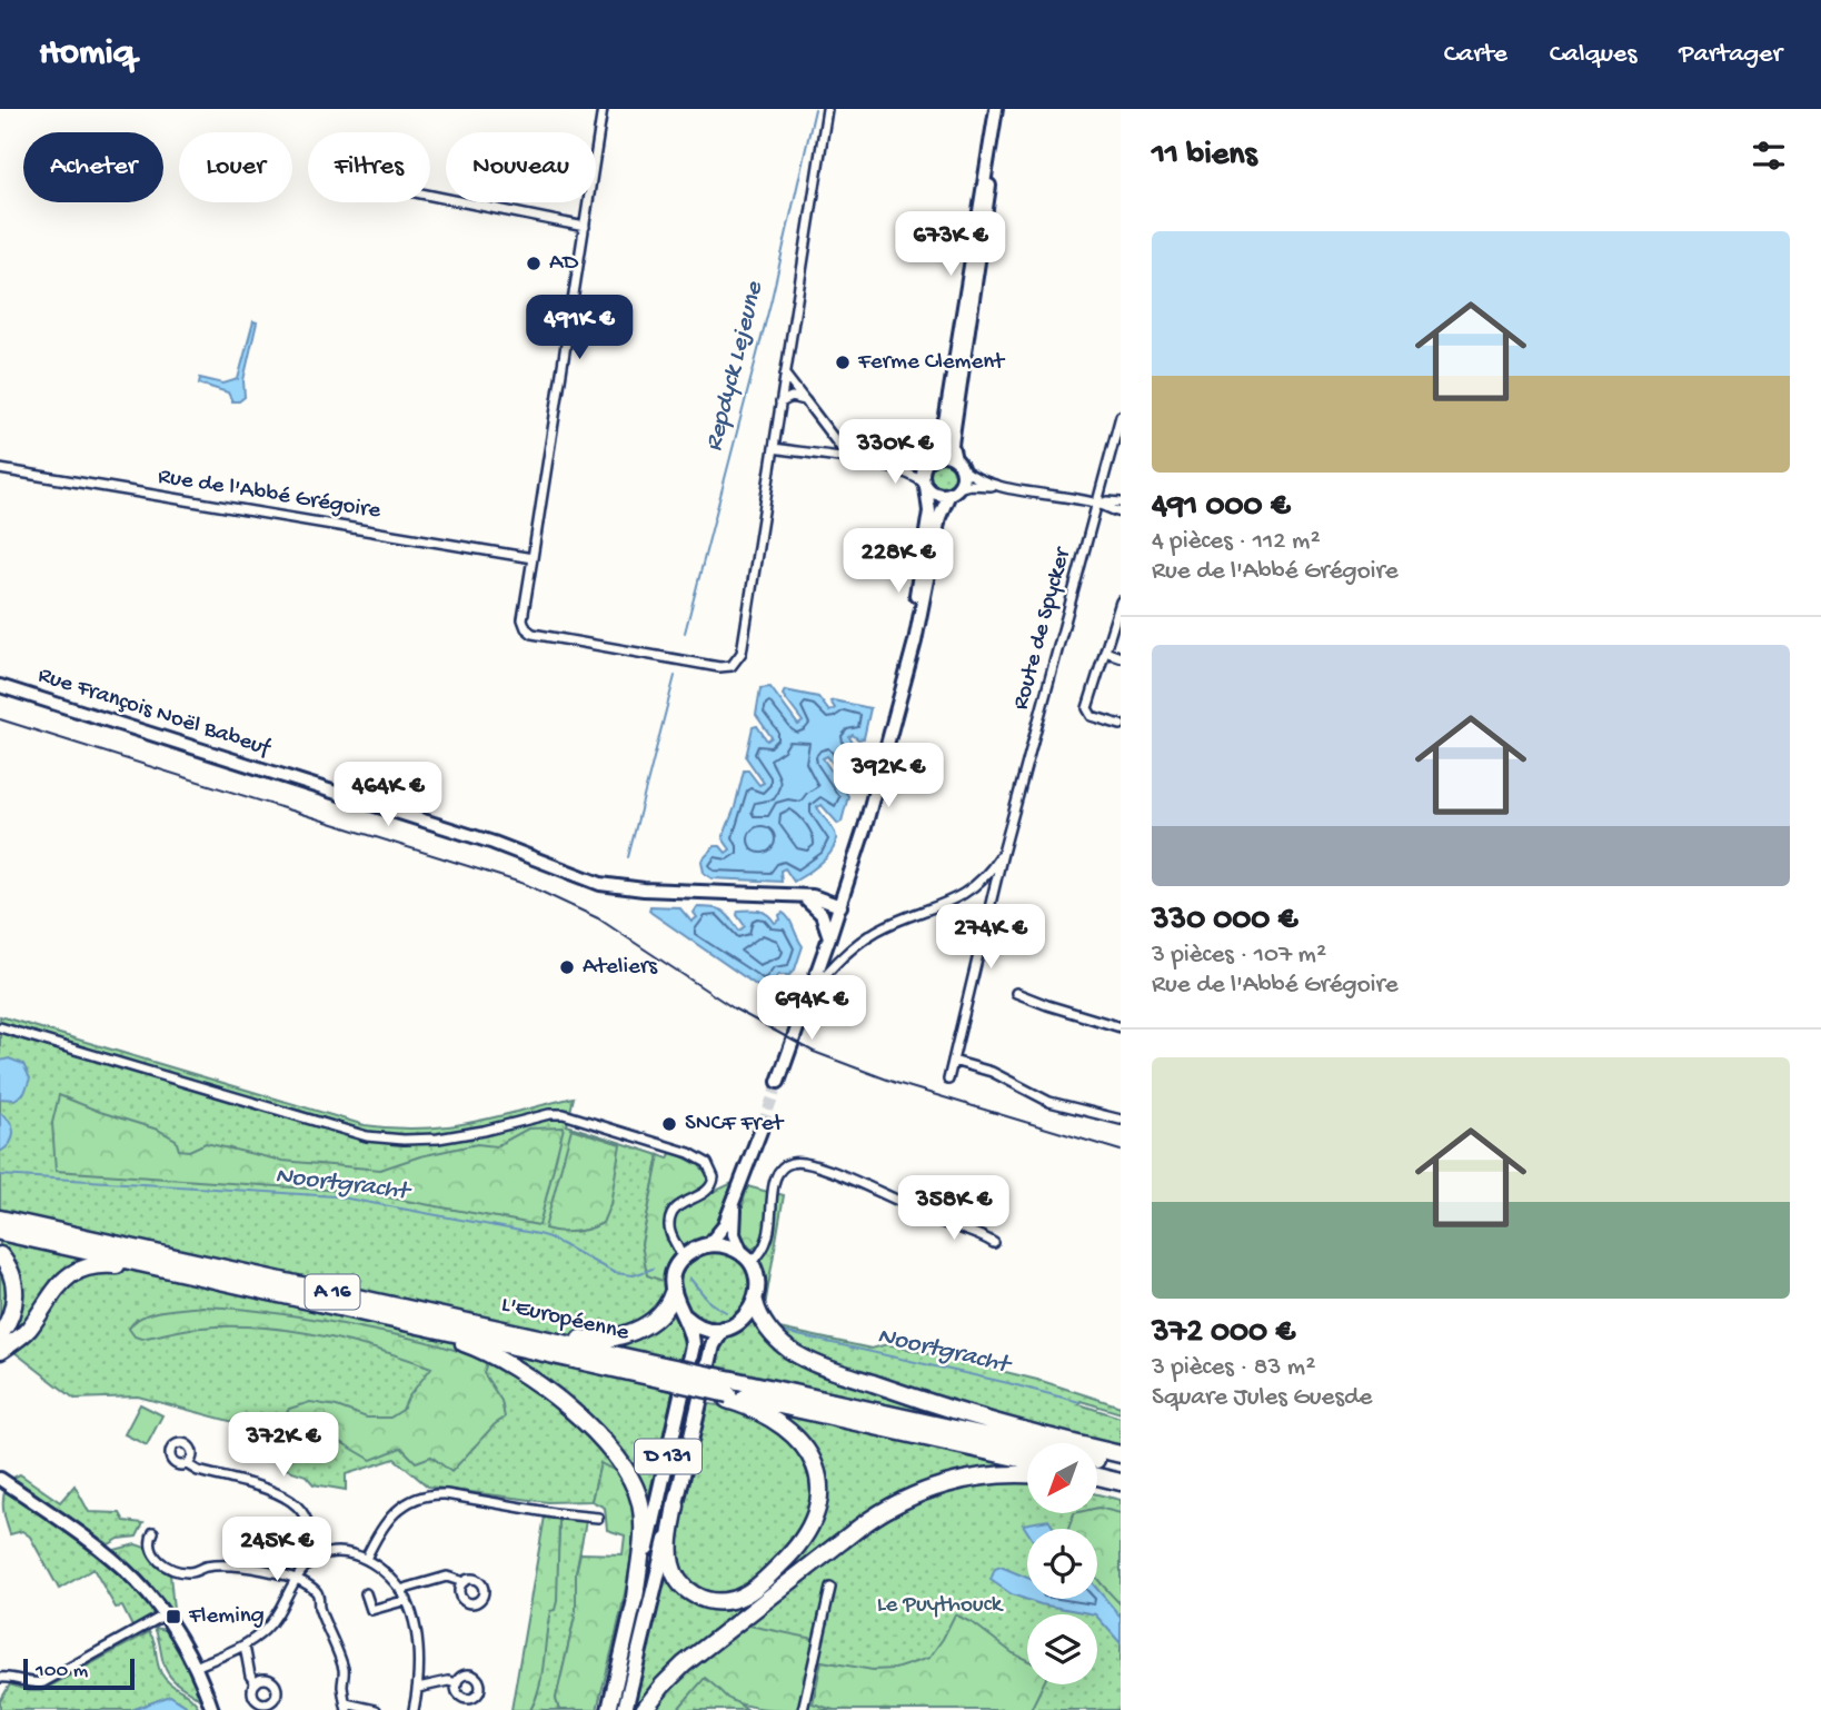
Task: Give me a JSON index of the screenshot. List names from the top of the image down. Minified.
{"streets":{"highway":["A 16","L'Européenne"],"main road":["Rue François Noël Babeuf","D 131"],"street":["Rue de l'Abbé Grégoire","Route de Spycker"]},"water":["Repdyck Lejeune","Noortgracht"],"parks":["Le Puythouck"],"places":{"other":["AD","Ferme Clement","Ateliers","SNCF Fret"],"transit":["Fleming"]},"scale_bar":"100 m","north":"bottom left","page":{"header":"Homiq","nav":["Carte","Calques","Partager"],"heading":"11 biens","chip":["Acheter","Louer","Filtres","Nouveau"],"list":[{"name":"491 000 €","note":"4 pièces · 112 m² · Rue de l'Abbé Grégoire"},{"name":"330 000 €","note":"3 pièces · 107 m² · Rue de l'Abbé Grégoire"},{"name":"372 000 €","note":"3 pièces · 83 m² · Square Jules Guesde"}],"price":["673K €","491K €","330K €","228K €","392K €","464K €","274K €","694K €","358K €","372K €","245K €"],"scale":"100 m"}}
